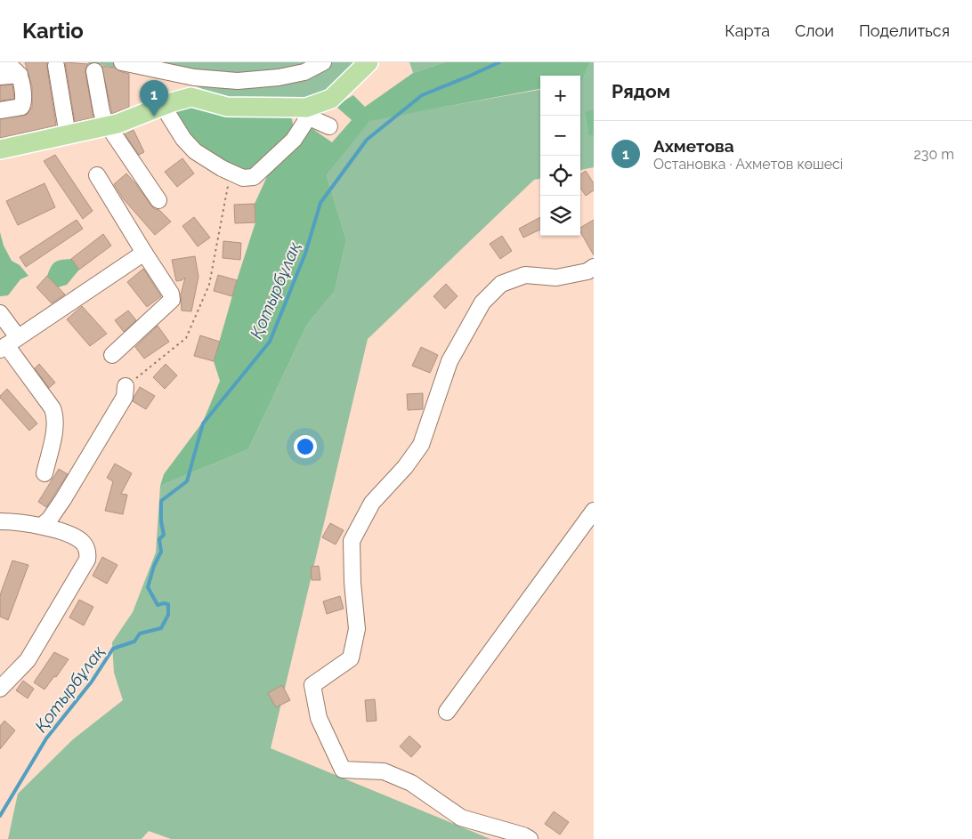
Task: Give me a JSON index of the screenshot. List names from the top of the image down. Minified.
{"water":["Қотырбұлақ"],"page":{"header":"Kartio","nav":["Карта","Слои","Поделиться"],"heading":"Рядом","map_buttons":["+","−"],"pins":"1","list":[{"mark":"1","name":"Ахметова","note":"Остановка · Ахметов көшесі","value":"230 m"}]}}
